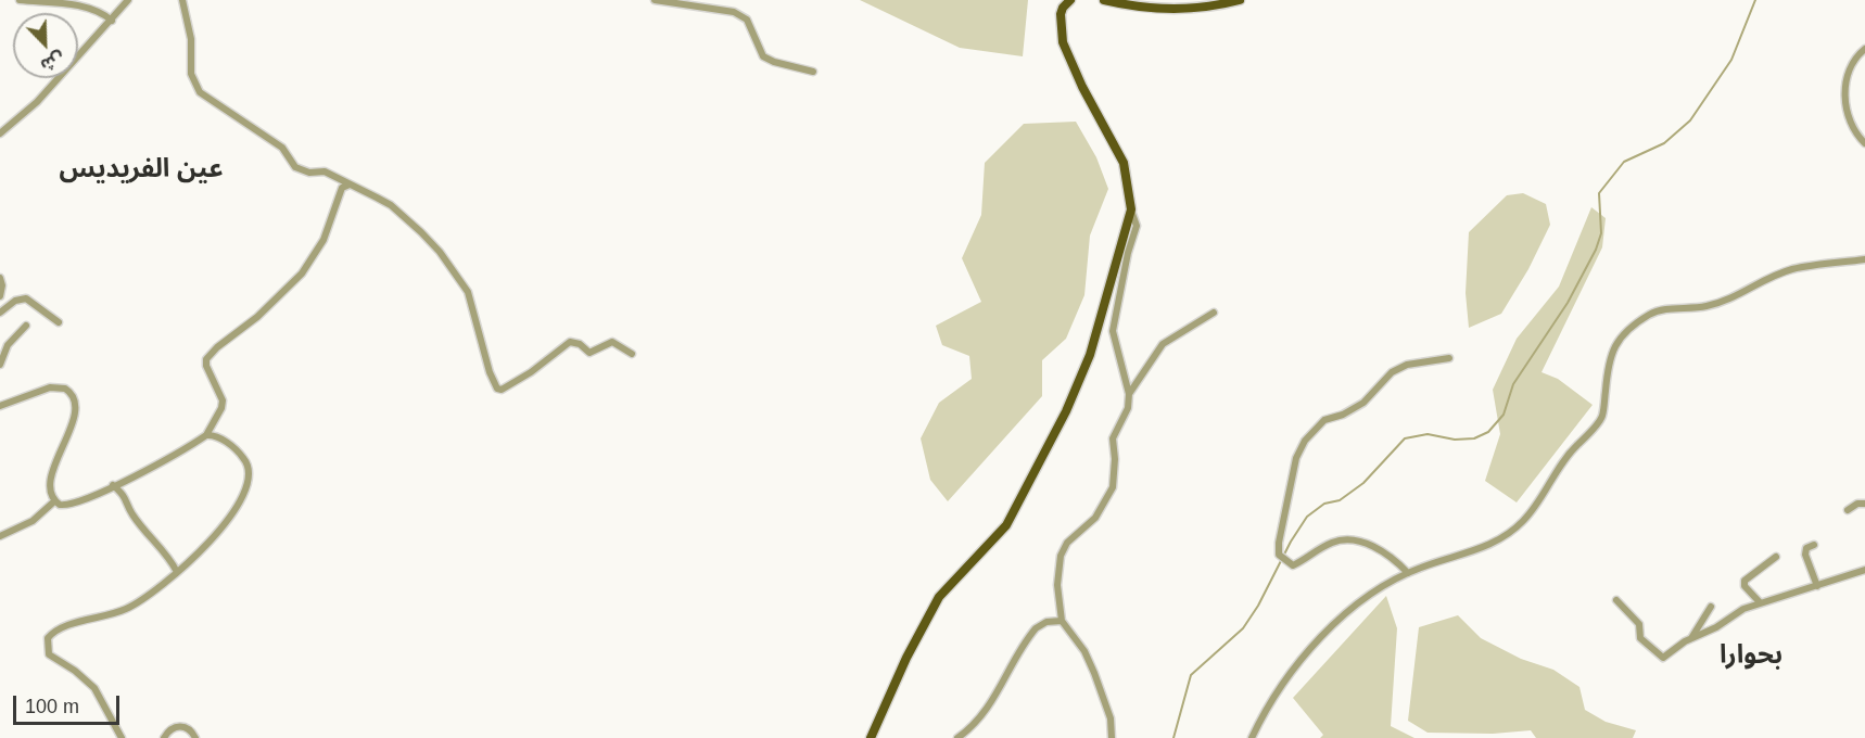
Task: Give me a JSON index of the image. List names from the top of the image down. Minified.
{"districts":["عين الفريديس","بحوارا"],"scale_bar":"100 m","north":"bottom right"}
